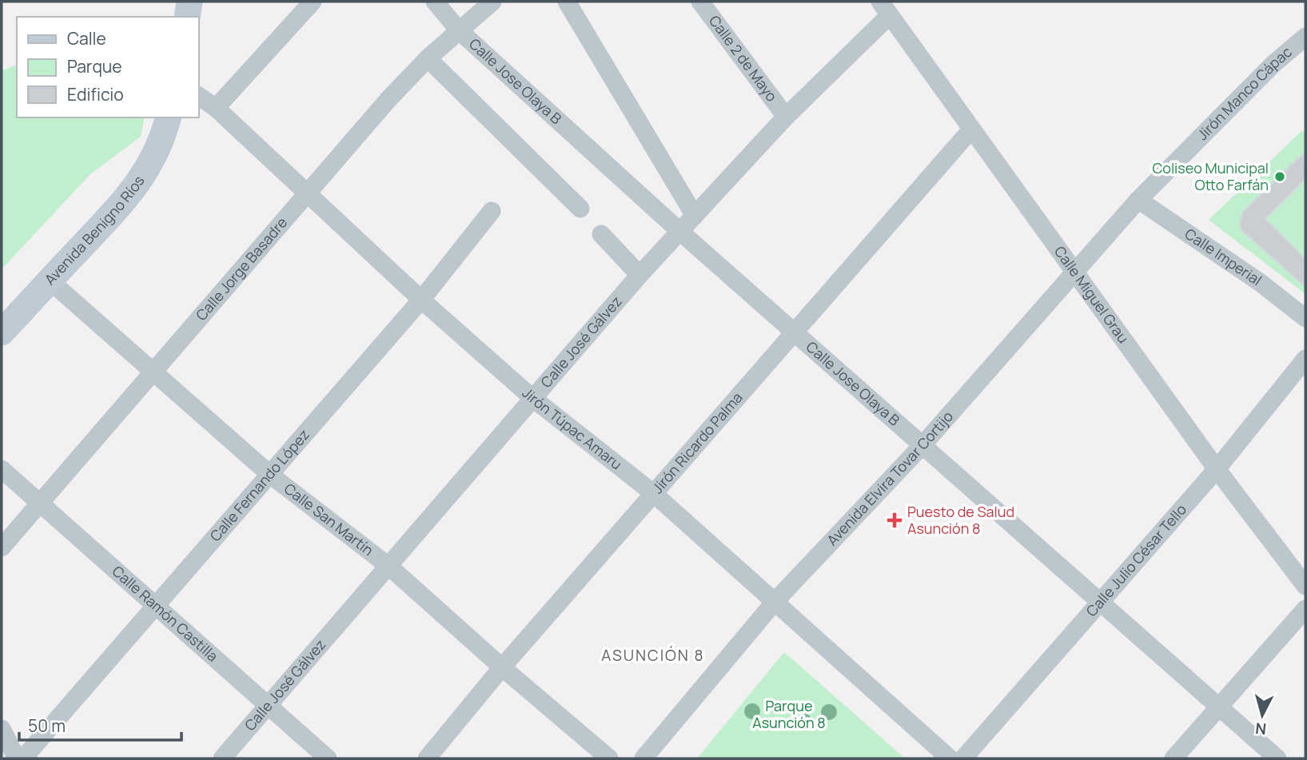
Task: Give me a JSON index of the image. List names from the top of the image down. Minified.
{"streets":{"street":["Calle 2 de Mayo","Calle Jose Olaya B","Jirón Manco Cápac","Avenida Benigno Ríos","Calle Imperial","Calle Jorge Basadre","Calle Miguel Grau","Calle José Gálvez","Jirón Túpac Amaru","Jirón Ricardo Palma","Avenida Elvira Tovar Cortijo","Calle Fernando López","Calle San Martín","Calle Julio César Tello","Calle Ramón Castilla"]},"crossings":[["Calle 2 de Mayo","Calle José Gálvez"],["Calle Jose Olaya B","Calle Jorge Basadre"],["Calle Jose Olaya B","Calle José Gálvez"],["Calle Jose Olaya B","Jirón Ricardo Palma"],["Calle Jose Olaya B","Avenida Elvira Tovar Cortijo"],["Calle Jose Olaya B","Calle Julio César Tello"],["Jirón Manco Cápac","Calle Imperial"],["Jirón Manco Cápac","Avenida Elvira Tovar Cortijo"],["Avenida Benigno Ríos","Calle San Martín"],["Calle Imperial","Avenida Elvira Tovar Cortijo"],["Calle Jorge Basadre","Jirón Túpac Amaru"],["Calle Jorge Basadre","Calle San Martín"],["Calle Jorge Basadre","Calle Ramón Castilla"],["Calle Miguel Grau","Calle José Gálvez"],["Calle Miguel Grau","Jirón Ricardo Palma"],["Calle Miguel Grau","Avenida Elvira Tovar Cortijo"],["Calle Miguel Grau","Calle Julio César Tello"],["Calle José Gálvez","Jirón Túpac Amaru"],["Calle José Gálvez","Calle San Martín"],["Calle José Gálvez","Calle Ramón Castilla"],["Jirón Túpac Amaru","Jirón Ricardo Palma"],["Jirón Túpac Amaru","Avenida Elvira Tovar Cortijo"],["Jirón Túpac Amaru","Calle Fernando López"],["Jirón Ricardo Palma","Calle San Martín"],["Calle Fernando López","Calle San Martín"],["Calle Fernando López","Calle Ramón Castilla"]],"districts":["ASUNCIÓN 8"],"parks":["Parque Asunción 8"],"places":{"other":["Coliseo Municipal Otto Farfán"],"health":["Puesto de Salud Asunción 8"]},"legend":["Calle","Parque","Edificio"],"scale_bar":"50 m","north":"bottom"}
